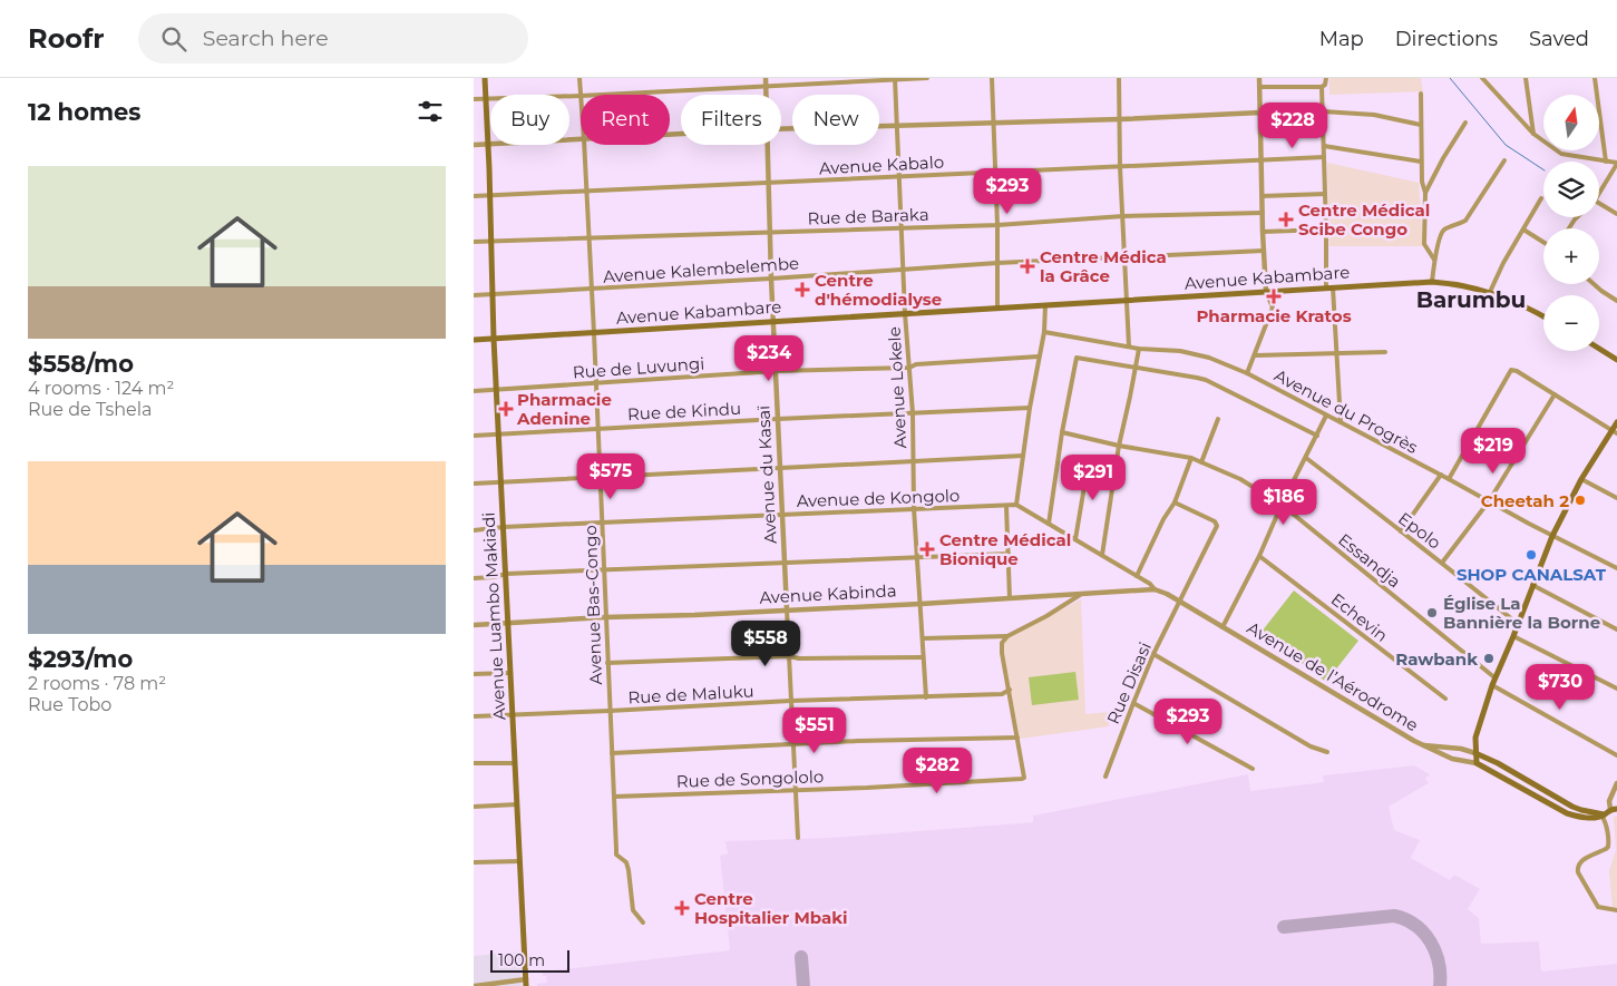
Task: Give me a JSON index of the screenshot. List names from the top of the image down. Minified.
{"streets":{"main road":["Avenue Kabambare","Avenue Luambo Makiadi","Avenue de l’Aérodrome"],"street":["Avenue Kabalo","Rue de Baraka","Avenue Kalembelembe","Rue de Luvungi","Avenue Lokele","Rue de Kindu","Avenue du Progrès","Avenue du Kasaï","Avenue de Kongolo","Epolo","Essandja","Avenue Kabinda","Avenue Bas-Congo","Echevin","Rue Disasi","Rue de Maluku","Rue de Songololo"]},"crossings":[["Avenue Kabalo","Avenue Lokele"],["Avenue Kabalo","Avenue du Kasaï"],["Avenue Kabalo","Avenue Bas-Congo"],["Avenue Kabalo","Avenue Luambo Makiadi"],["Rue de Baraka","Avenue Lokele"],["Rue de Baraka","Avenue du Kasaï"],["Rue de Baraka","Avenue Bas-Congo"],["Rue de Baraka","Avenue Luambo Makiadi"],["Avenue Kalembelembe","Avenue Lokele"],["Avenue Kalembelembe","Avenue du Kasaï"],["Avenue Kalembelembe","Avenue Bas-Congo"],["Avenue Kalembelembe","Avenue Luambo Makiadi"],["Avenue Kabambare","Avenue Lokele"],["Avenue Kabambare","Avenue du Kasaï"],["Avenue Kabambare","Avenue Bas-Congo"],["Avenue Kabambare","Avenue Luambo Makiadi"],["Rue de Luvungi","Avenue Lokele"],["Rue de Luvungi","Avenue du Kasaï"],["Rue de Luvungi","Avenue Bas-Congo"],["Rue de Luvungi","Avenue Luambo Makiadi"],["Avenue Lokele","Rue de Kindu"],["Avenue Lokele","Avenue de Kongolo"],["Avenue Lokele","Avenue Kabinda"],["Avenue Lokele","Rue de Maluku"],["Rue de Kindu","Avenue du Kasaï"],["Rue de Kindu","Avenue Bas-Congo"],["Rue de Kindu","Avenue Luambo Makiadi"],["Avenue du Kasaï","Avenue de Kongolo"],["Avenue du Kasaï","Avenue Kabinda"],["Avenue du Kasaï","Rue de Maluku"],["Avenue du Kasaï","Rue de Songololo"],["Avenue de Kongolo","Avenue Bas-Congo"],["Avenue de Kongolo","Avenue Luambo Makiadi"],["Avenue Kabinda","Avenue Bas-Congo"],["Avenue Kabinda","Avenue Luambo Makiadi"],["Avenue Kabinda","Avenue de l’Aérodrome"],["Avenue Kabinda","Rue Disasi"],["Avenue Bas-Congo","Rue de Maluku"],["Avenue Bas-Congo","Rue de Songololo"],["Avenue Luambo Makiadi","Rue de Maluku"],["Avenue de l’Aérodrome","Rue Disasi"],["Rue de Maluku","Rue de Songololo"]],"districts":["Barumbu"],"places":{"health":["Centre Médical Scibe Congo","Centre Médica la Grâce","Centre d'hémodialyse","Pharmacie Kratos","Pharmacie Adenine","Centre Médical Bionique","Centre Hospitalier Mbaki"],"other":["Cheetah 2","SHOP CANALSAT","Église La Bannière la Borne","Rawbank"]},"scale_bar":"100 m","north":"top","page":{"header":"Roofr","search":"Search here","nav":["Map","Directions","Saved"],"heading":"12 homes","map_buttons":["+","−"],"chip":["Buy","Rent","Filters","New"],"price":["$228","$293","$234","$219","$575","$291","$186","$558","$730","$293","$551","$282"],"list":[{"name":"$558/mo","note":"4 rooms · 124 m² · Rue de Tshela"},{"name":"$293/mo","note":"2 rooms · 78 m² · Rue Tobo"}],"scale":"100 m"}}
